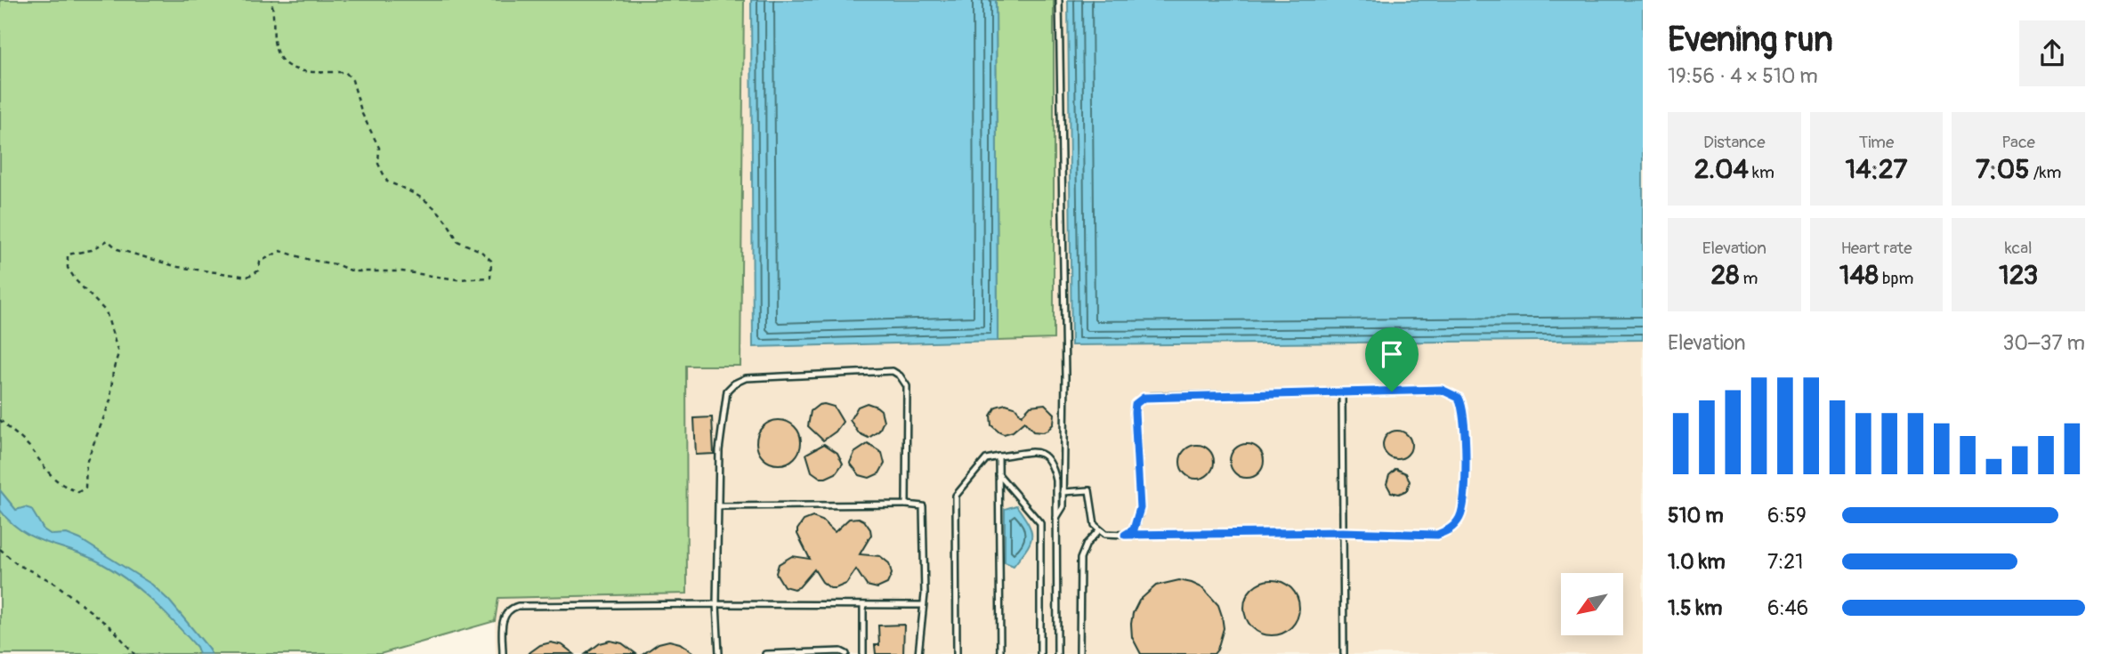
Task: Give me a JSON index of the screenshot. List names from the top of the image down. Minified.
{"north":"bottom left","page":{"heading":["Evening run","19:56 · 4 × 510 m"],"stats":[["Distance","2.04 km"],["Time","14:27"],["Pace","7:05 /km"],["Elevation","28 m"],["Heart rate","148 bpm"],["kcal","123"]],"chart":["Elevation","30–37 m"],"list":[{"name":"510 m","note":"6:59"},{"name":"1.0 km","note":"7:21"},{"name":"1.5 km","note":"6:46"}]}}
